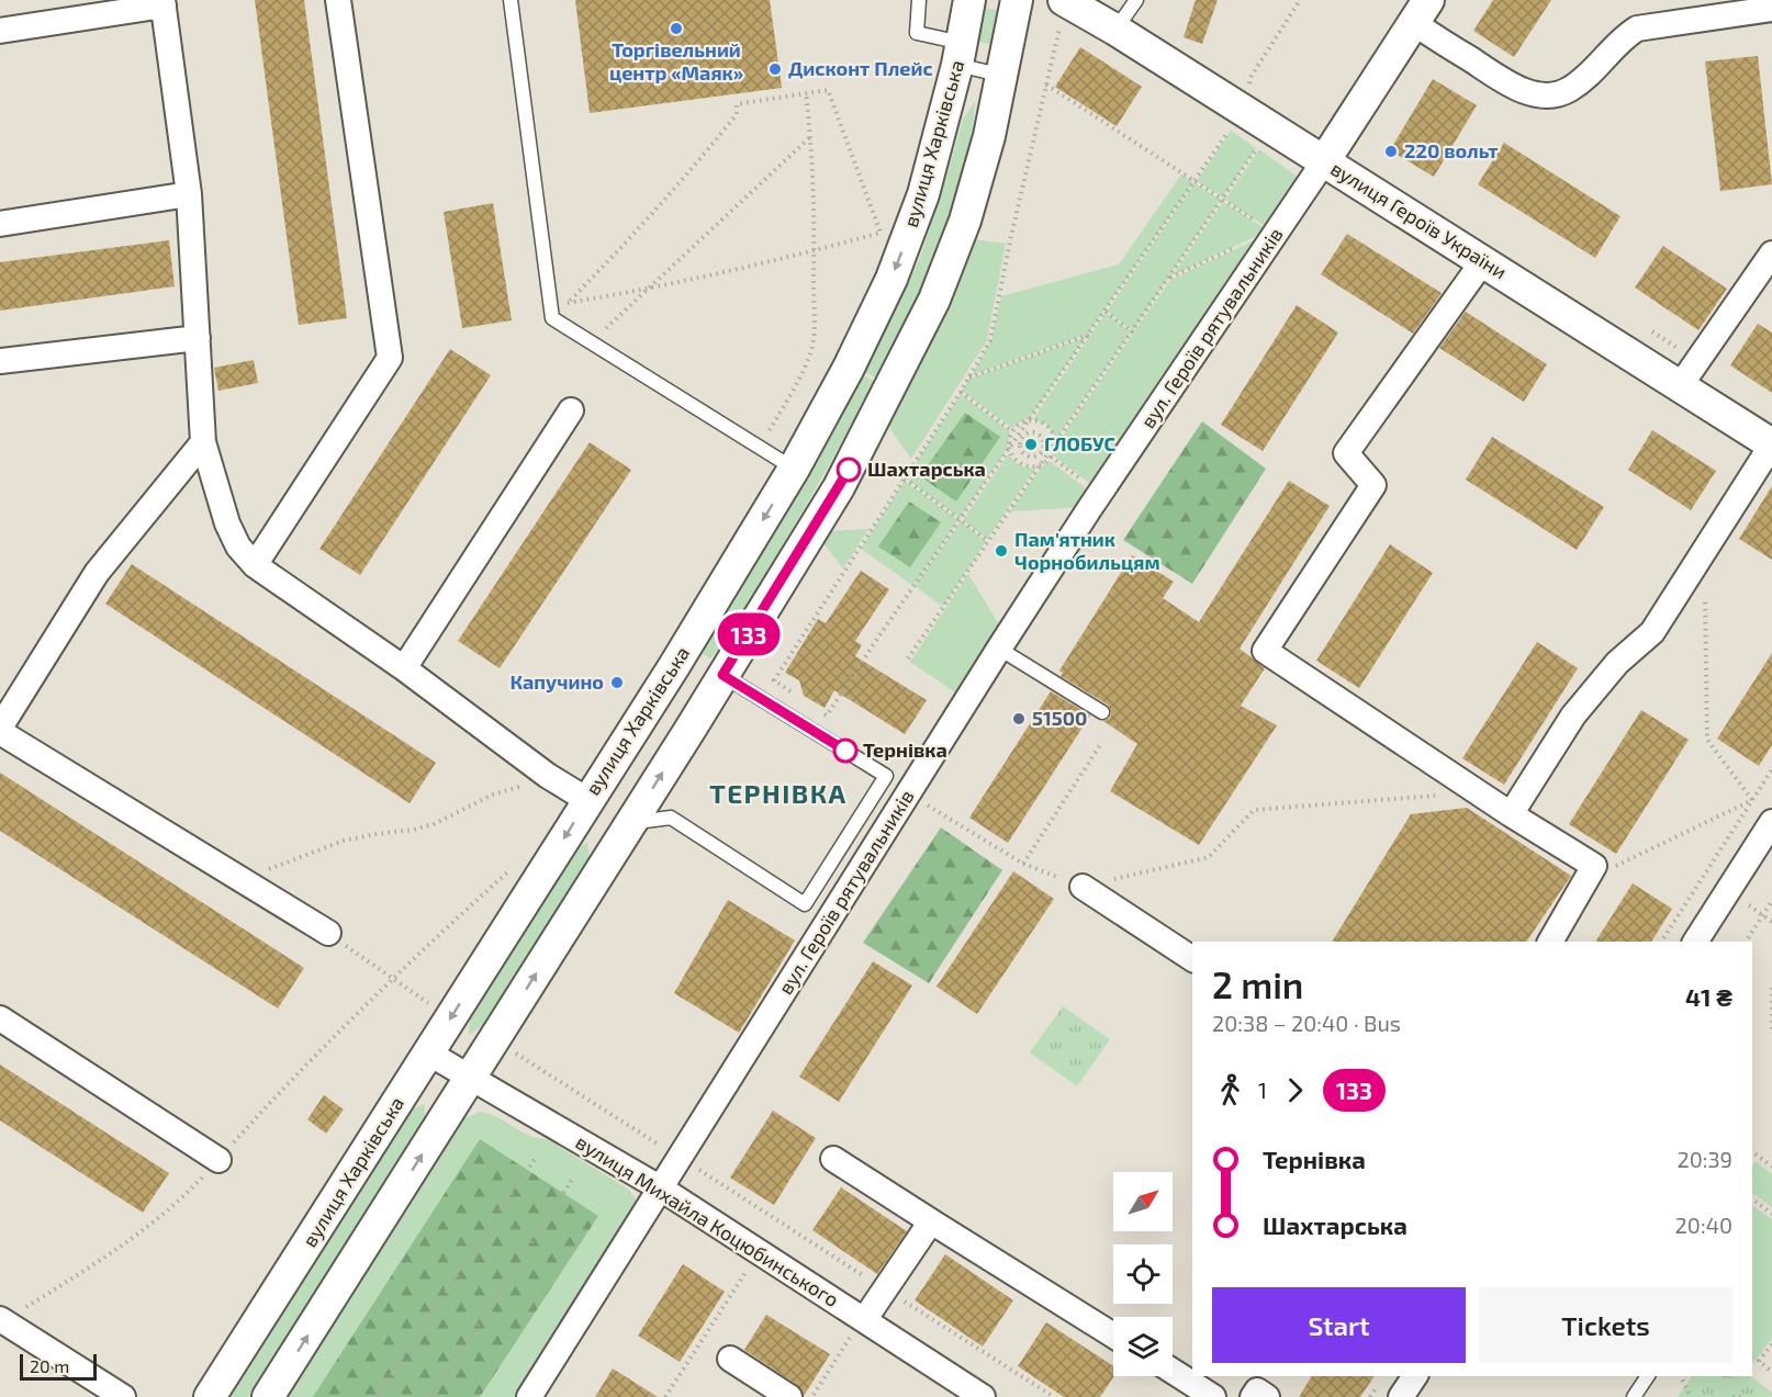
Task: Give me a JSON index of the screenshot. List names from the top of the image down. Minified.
{"streets":{"street":["вулиця Харківська","вулиця Героїв України","вул. Героїв рятувальників","вулиця Михайла Коцюбинського"]},"crossings":[["вулиця Харківська","вулиця Михайла Коцюбинського"],["вулиця Героїв України","вул. Героїв рятувальників"],["вул. Героїв рятувальників","вулиця Михайла Коцюбинського"]],"districts":["ТЕРНІВКА"],"places":["Торгівельний центр «Маяк»","Дисконт Плейс","220 вольт","ГЛОБУС","Шахтарська","Пам'ятник Чорнобильцям","Капучино","51500","Тернівка"],"lines":["bus line 133"],"scale_bar":"20 m","north":"top right","page":{"on_map":"133","heading":["2 min","20:38 – 20:40 · Bus","41 ₴"],"legs":["1","133"],"list":[{"name":"Тернівка","value":"20:39"},{"name":"Шахтарська","value":"20:40"}],"buttons":["Start","Tickets"],"scale":"20 m"}}
